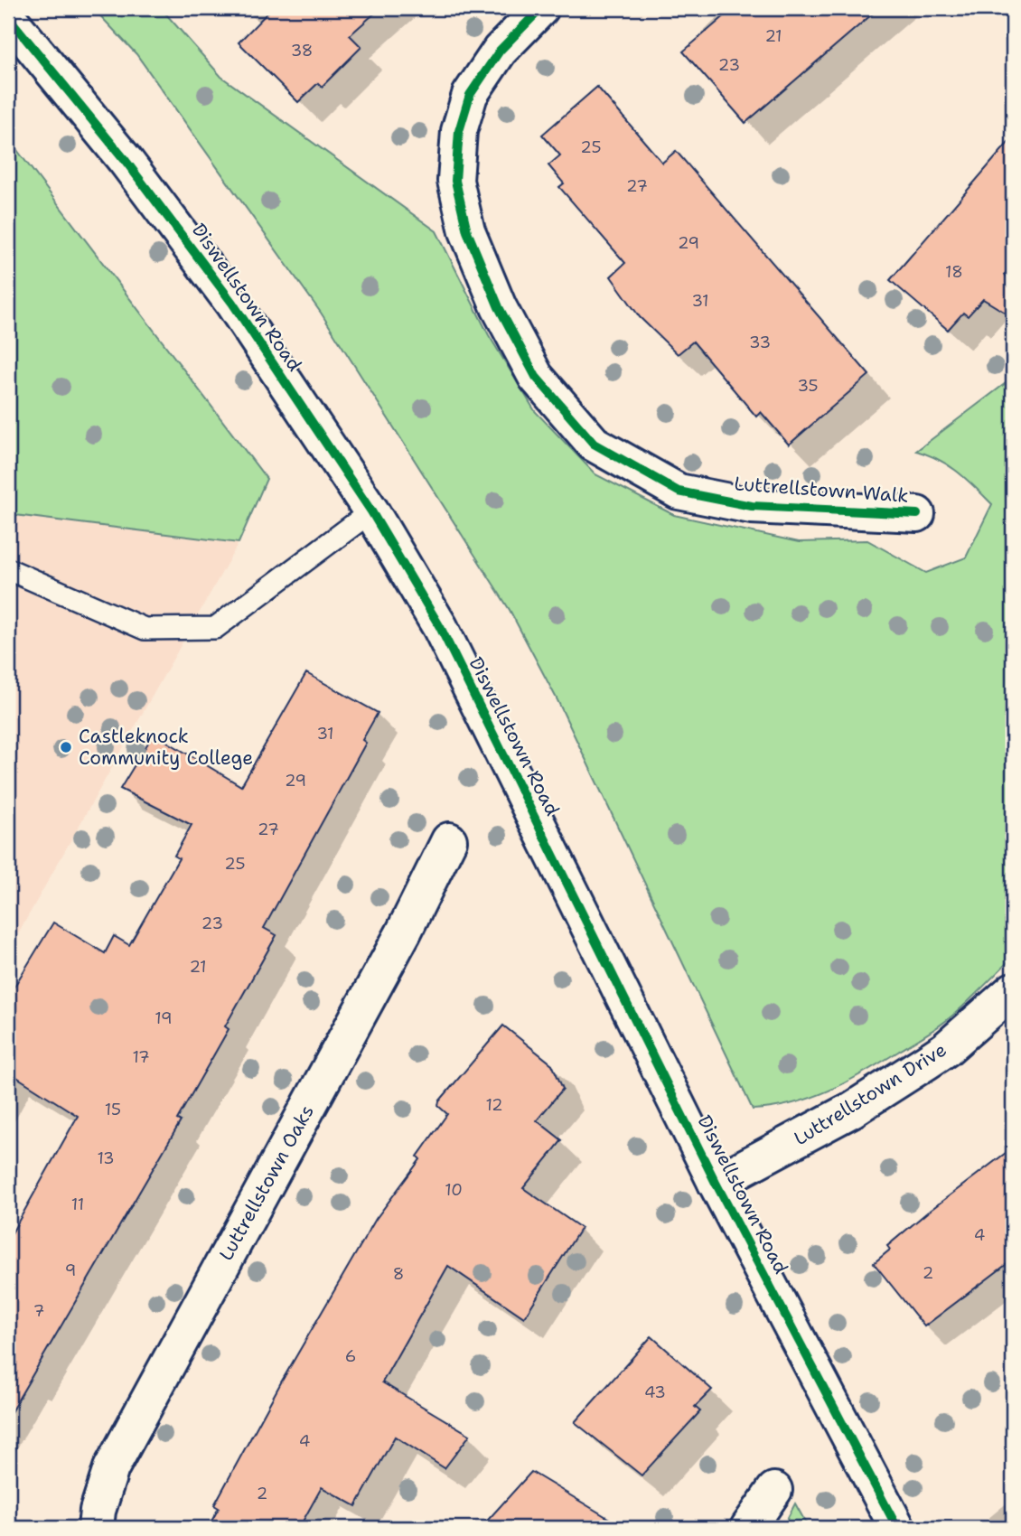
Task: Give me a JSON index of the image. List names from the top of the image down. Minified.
{"streets":{"street":["Diswellstown Road","Luttrellstown Walk","Luttrellstown Drive","Luttrellstown Oaks"]},"crossings":[["Diswellstown Road","Luttrellstown Drive"]],"places":["Castleknock Community College"],"house_numbers":["21","38","23","25","27","29","18","31","33","35","31","29","27","25","23","21","19","17","12","15","13","10","11","4","9","2","8","7","6","43","4","2"]}
